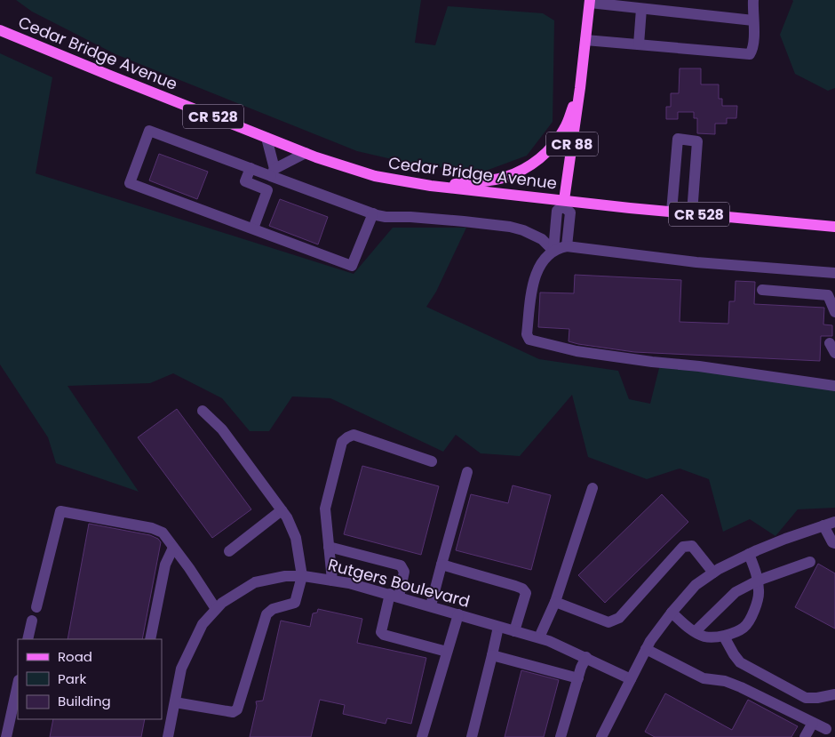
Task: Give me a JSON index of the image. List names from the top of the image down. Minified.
{"streets":{"main road":["Cedar Bridge Avenue","CR 528","CR 88"],"street":["Rutgers Boulevard"]},"crossings":[["Cedar Bridge Avenue","CR 88"]],"legend":["Road","Park","Building"]}
